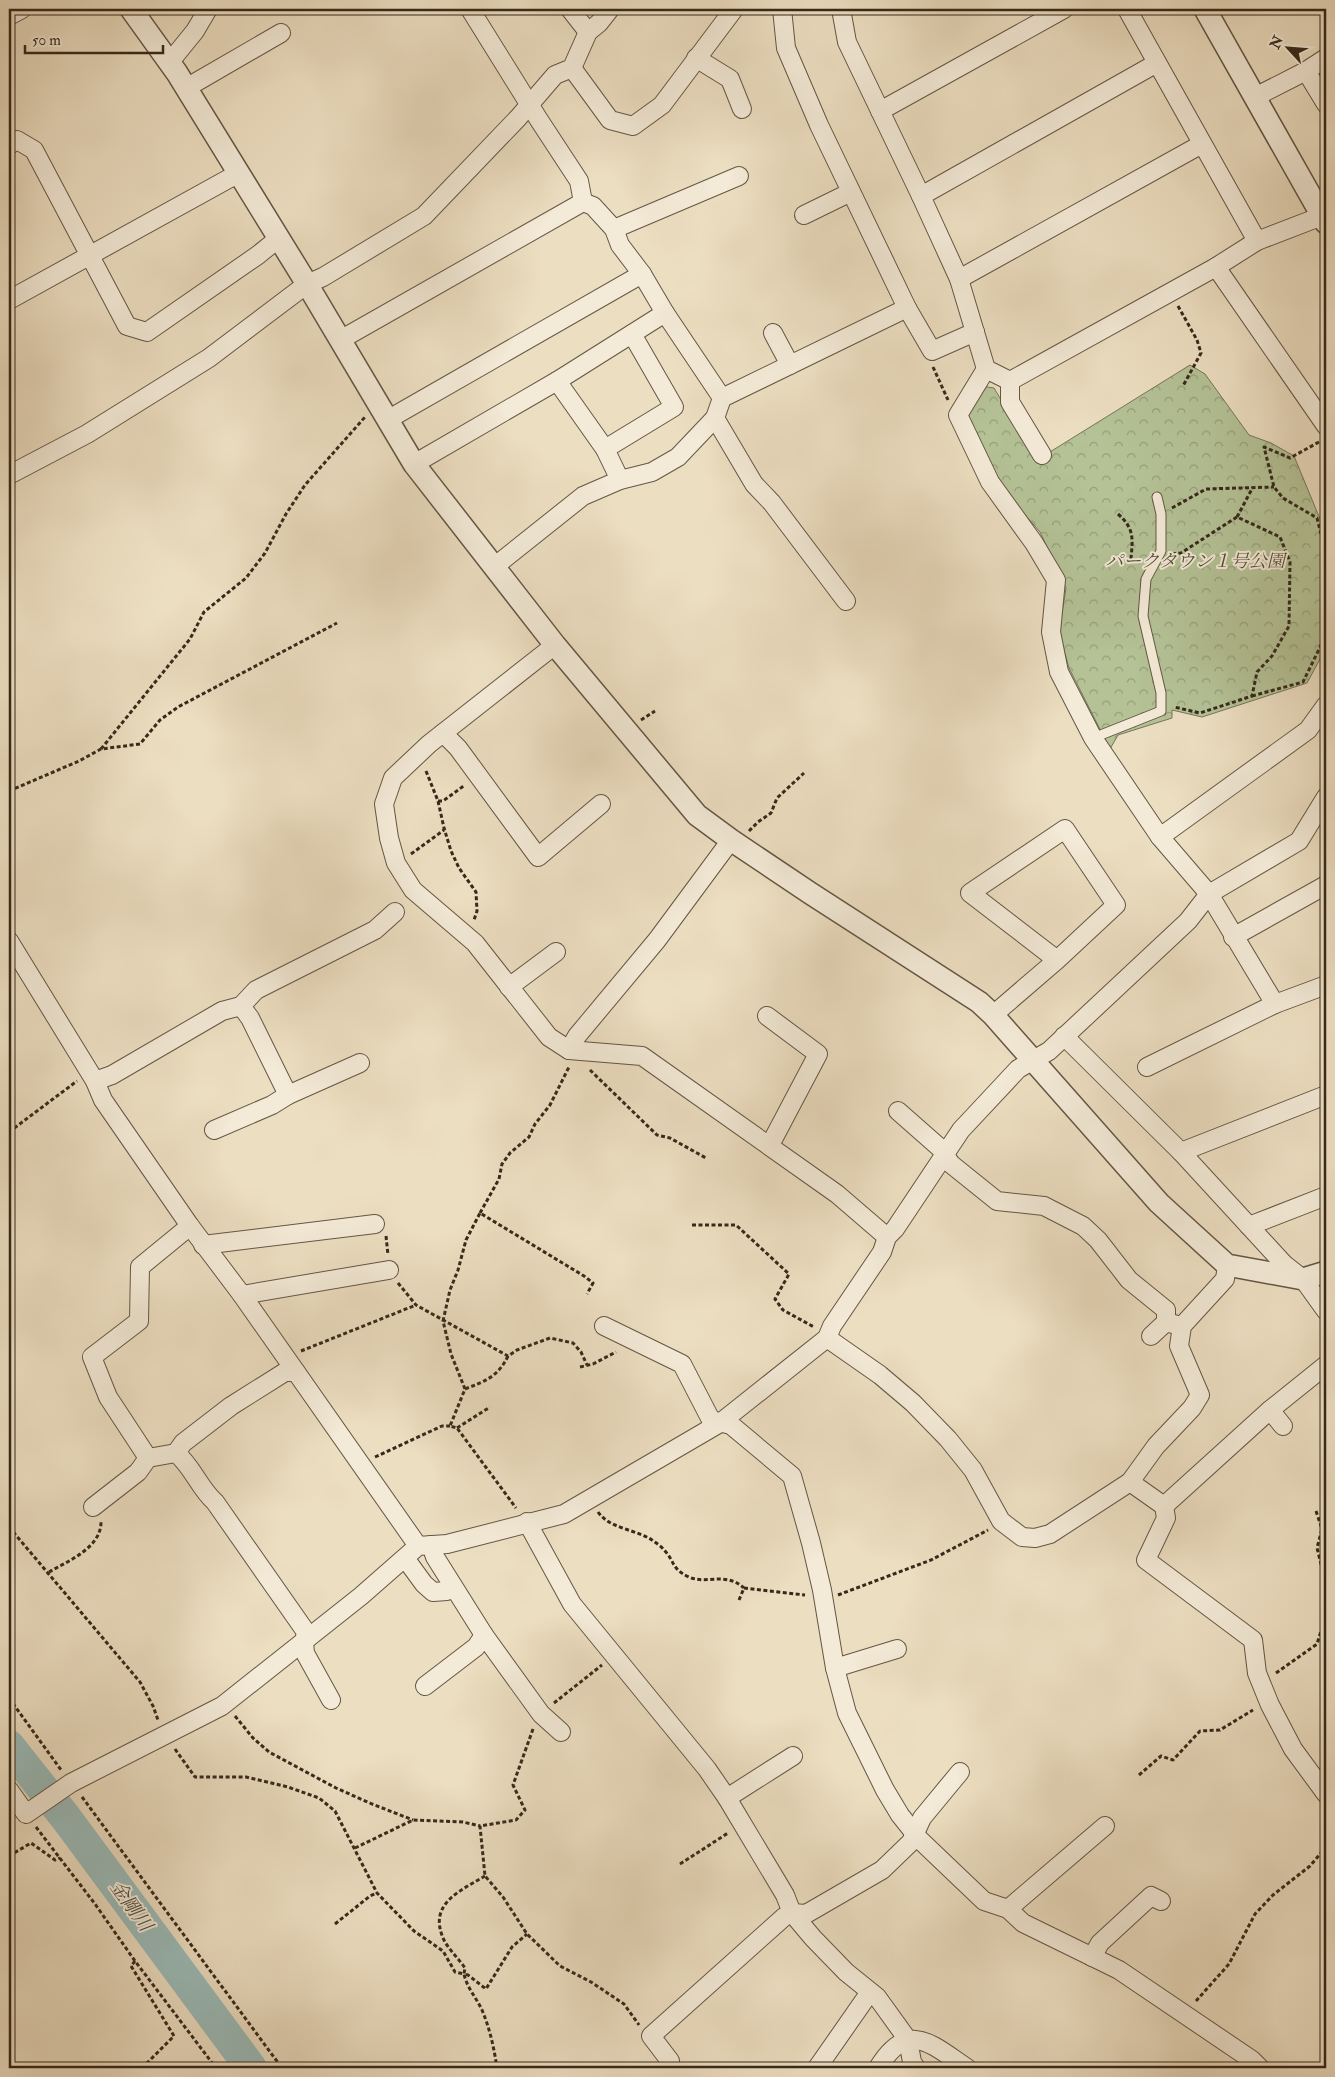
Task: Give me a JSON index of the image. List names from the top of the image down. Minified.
{"water":["金剛川"],"parks":["パークタウン１号公園"],"scale_bar":"50 m","north":"top left"}
